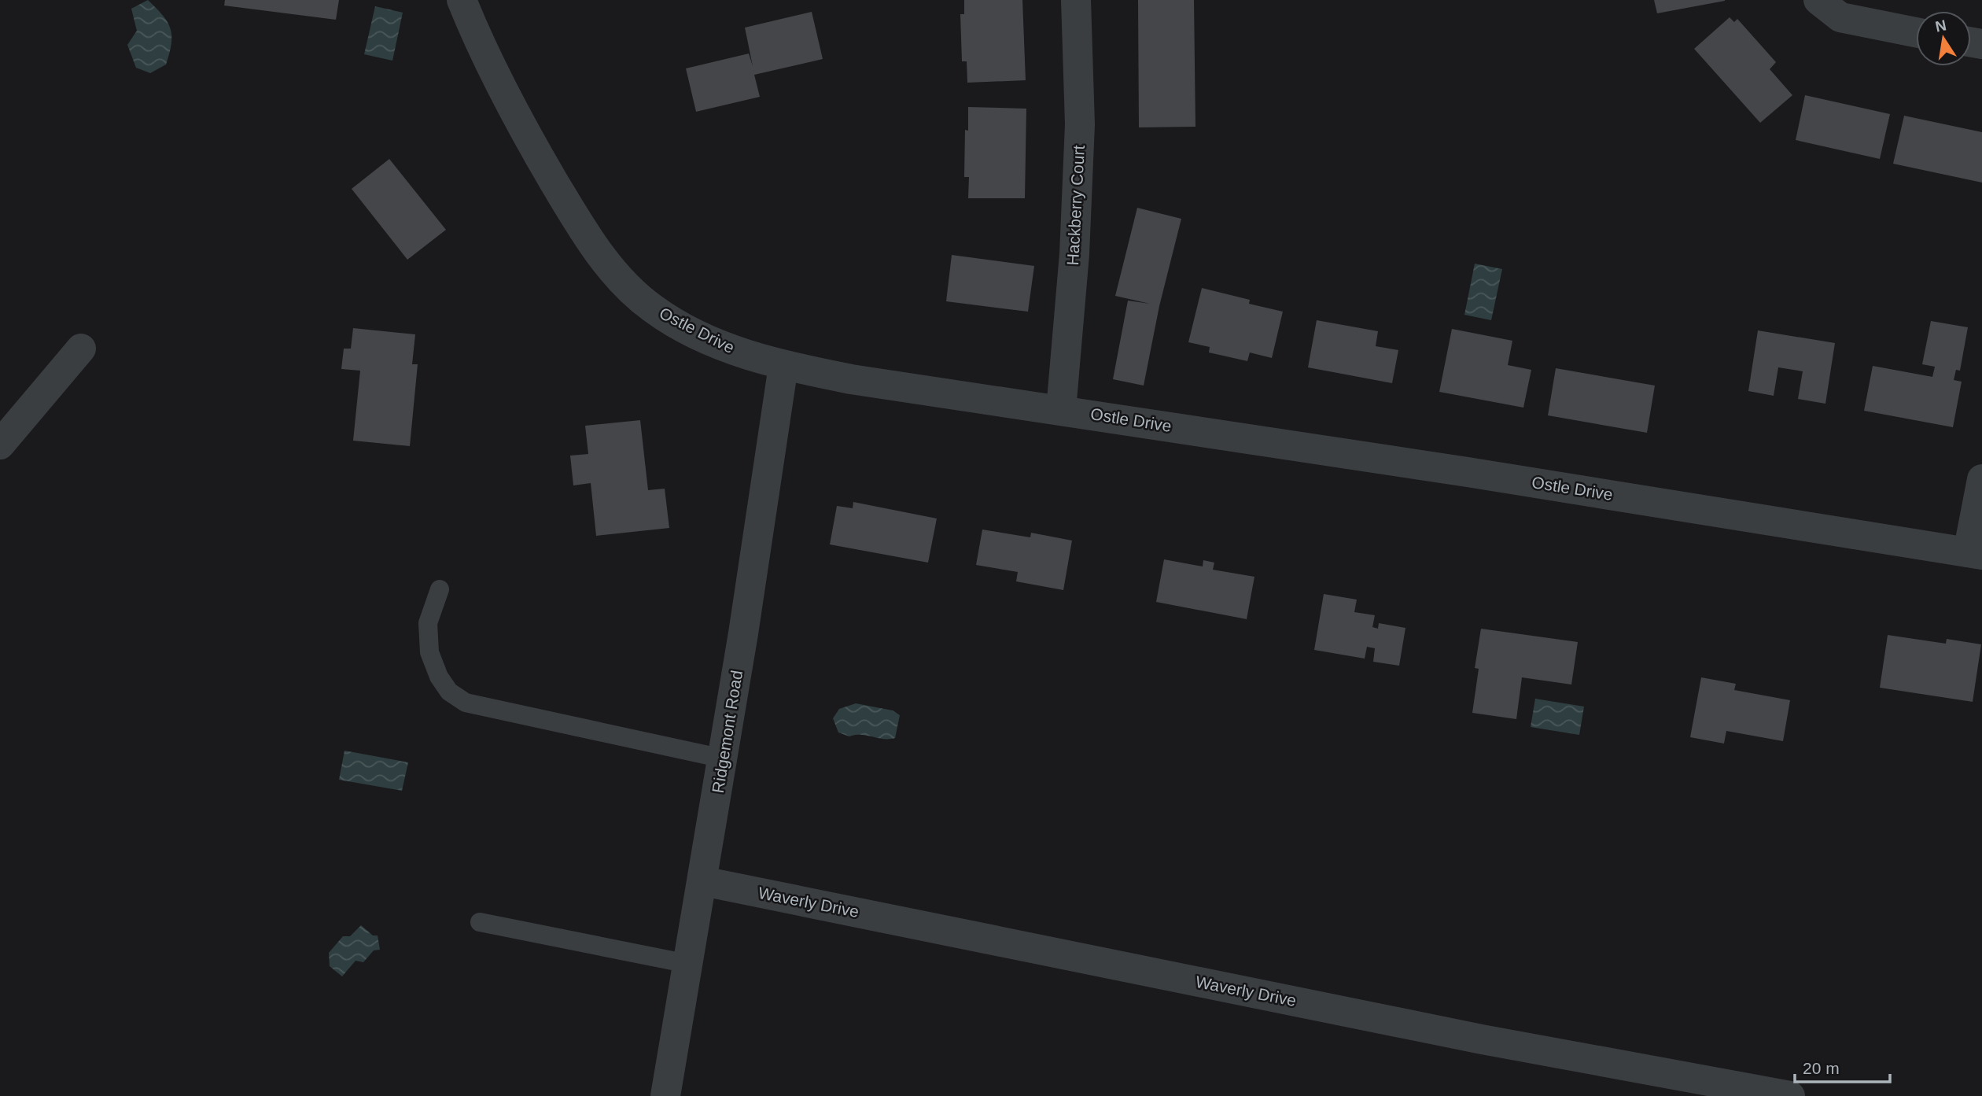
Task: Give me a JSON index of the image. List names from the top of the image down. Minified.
{"streets":{"street":["Hackberry Court","Ostle Drive","Ridgemont Road","Waverly Drive"]},"crossings":[["Hackberry Court","Ostle Drive"],["Ostle Drive","Ridgemont Road"],["Ridgemont Road","Waverly Drive"]],"scale_bar":"20 m","north":"top"}
